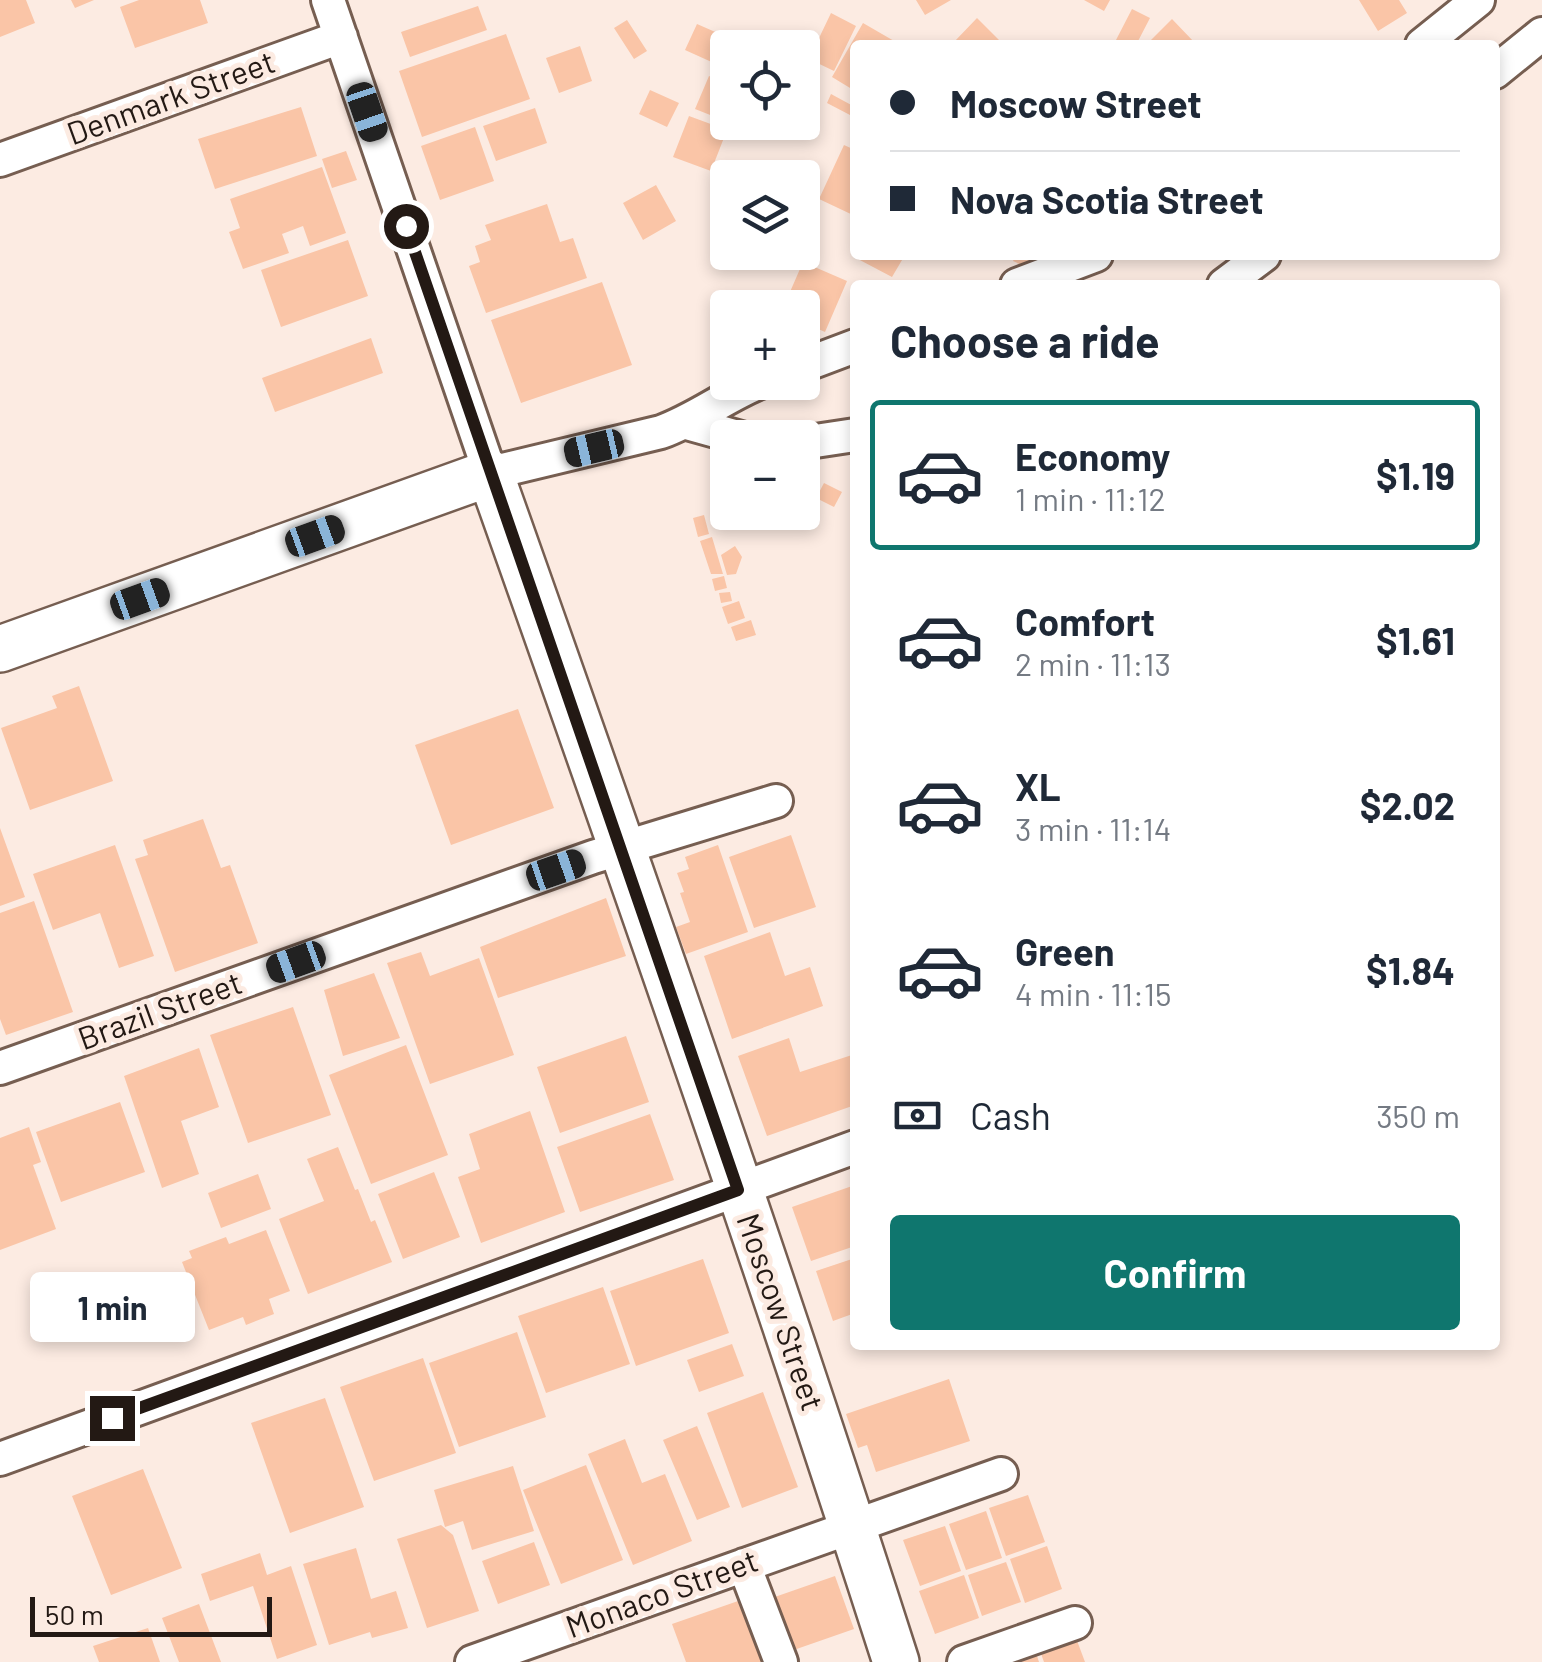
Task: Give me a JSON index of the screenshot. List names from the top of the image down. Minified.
{"streets":{"street":["Denmark Street","Brazil Street","Moscow Street","Monaco Street"]},"crossings":[["Denmark Street","Moscow Street"],["Brazil Street","Moscow Street"],["Moscow Street","Monaco Street"]],"scale_bar":"50 m","page":{"map_buttons":["+","−"],"banner":["Moscow Street","Nova Scotia Street"],"heading":"Choose a ride","list":[{"name":"Economy","note":"1 min · 11:12","value":"$1.19"},{"name":"Comfort","note":"2 min · 11:13","value":"$1.61"},{"name":"XL","note":"3 min · 11:14","value":"$2.02"},{"name":"Green","note":"4 min · 11:15","value":"$1.84"}],"pay":["Cash","350 m"],"buttons":"Confirm","bubble":"1 min","scale":"50 m"}}
